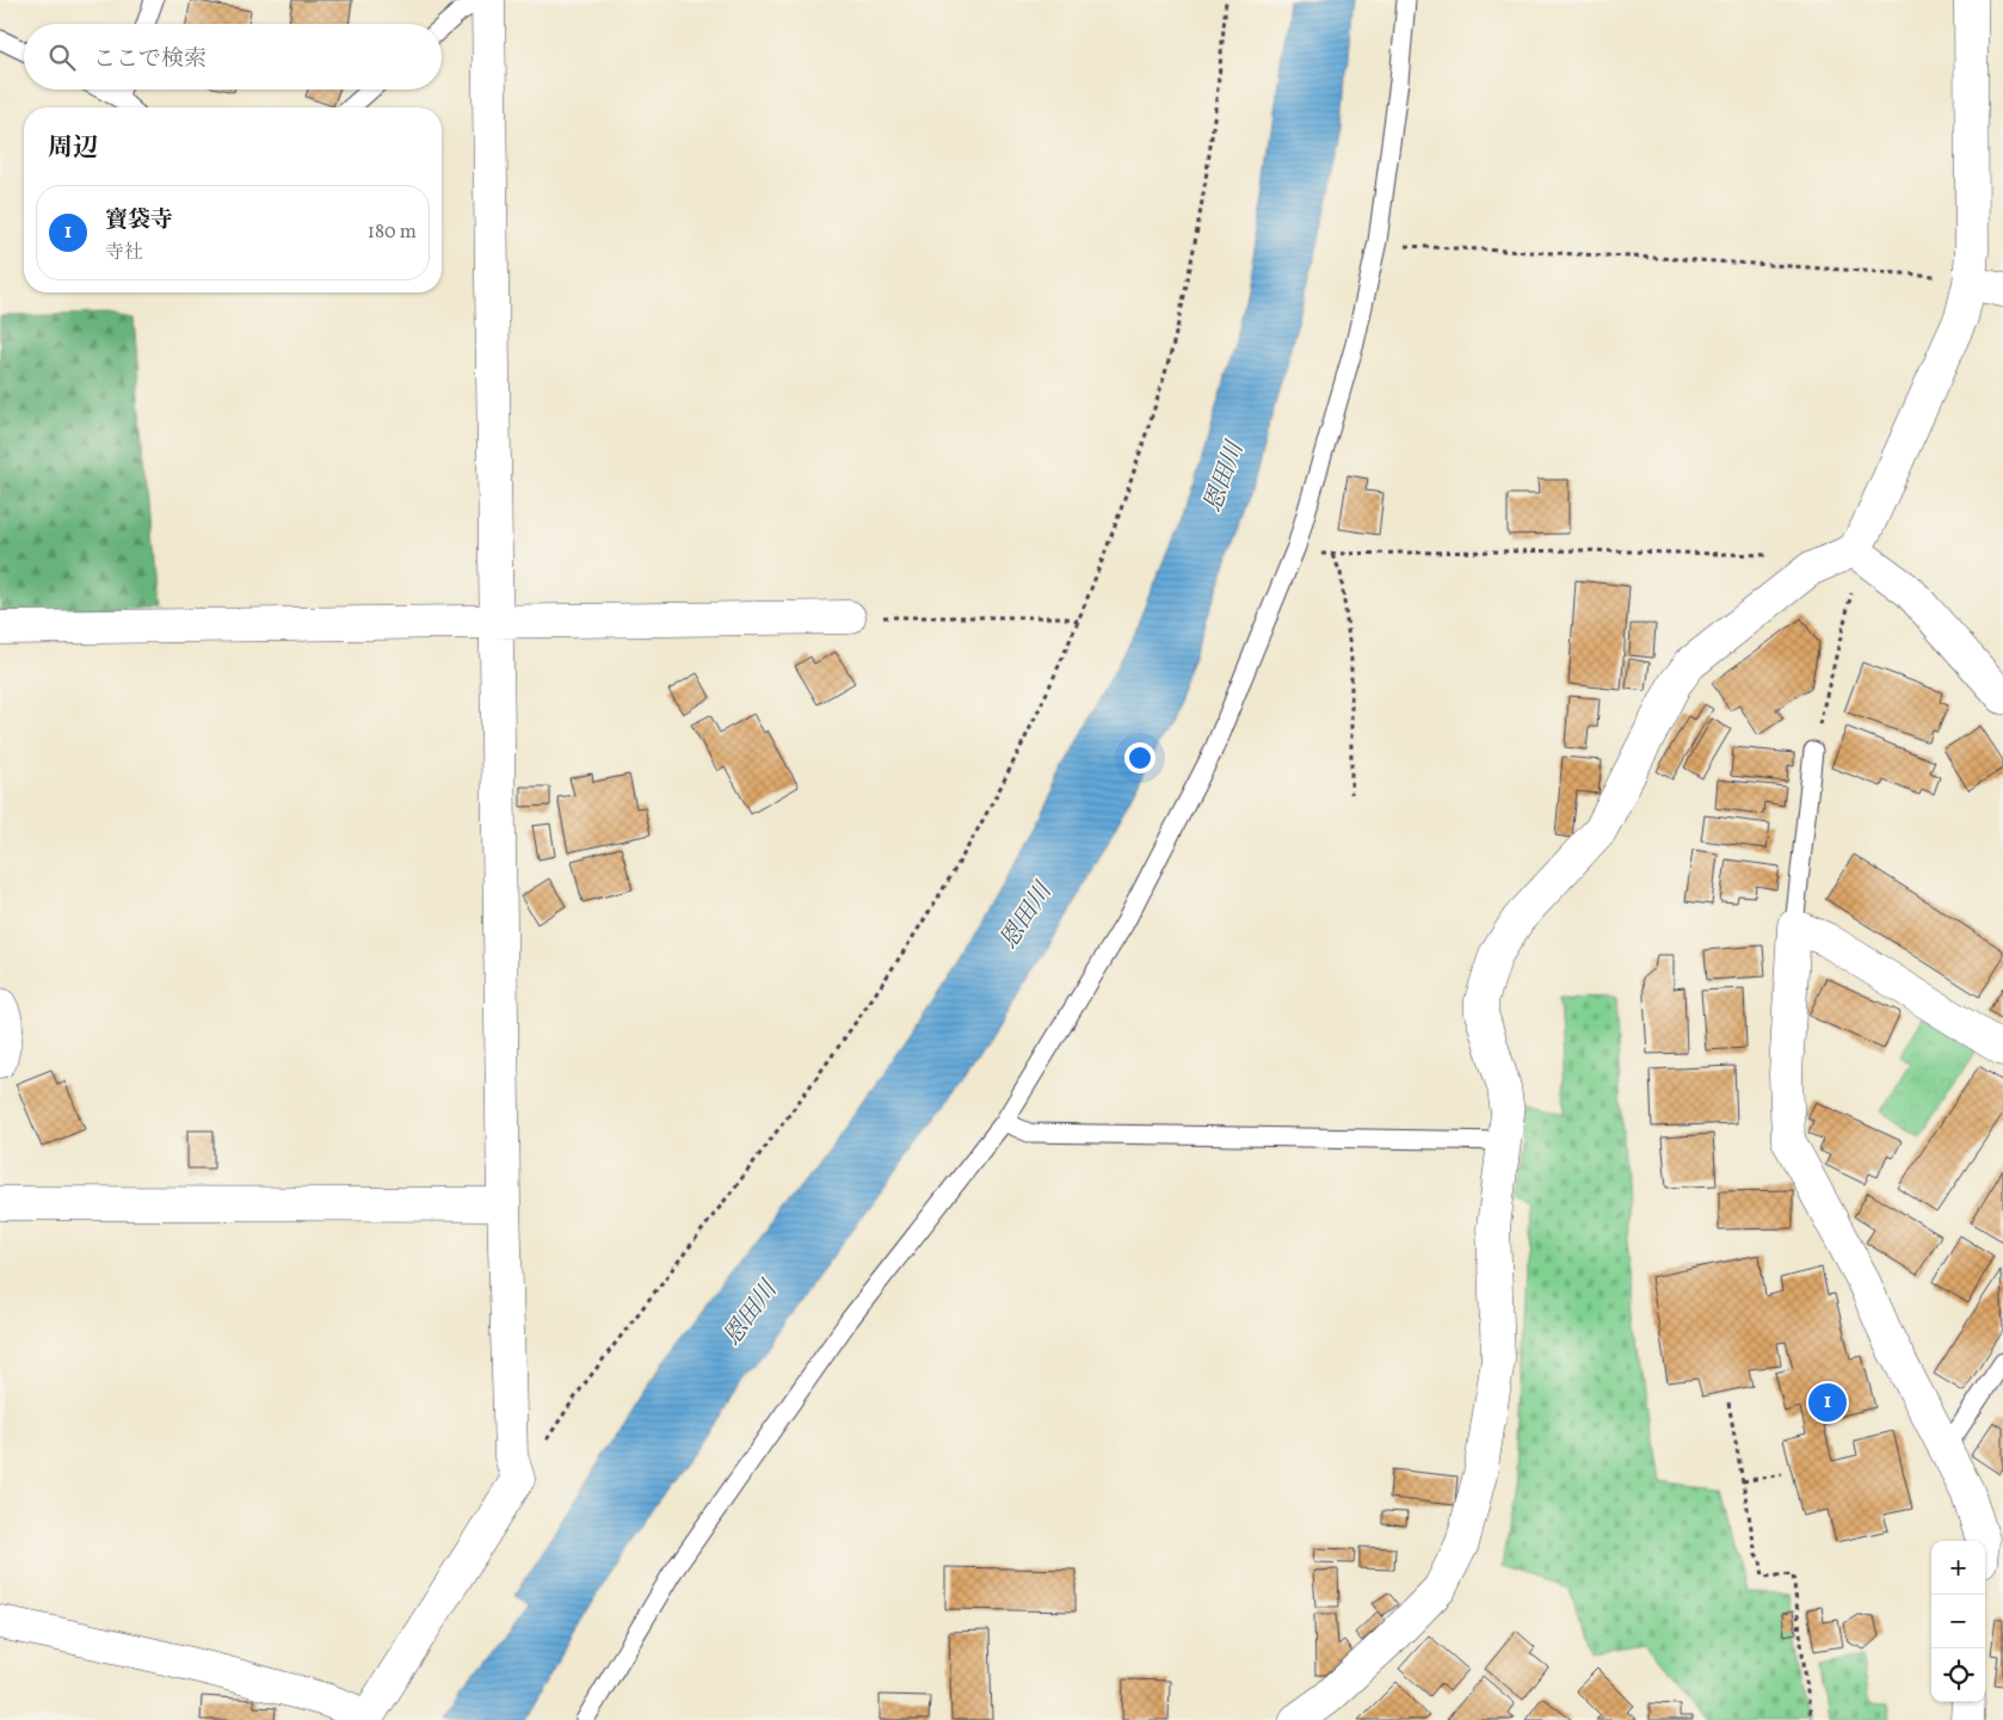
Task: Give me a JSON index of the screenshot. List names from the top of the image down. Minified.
{"water":["恩田川"],"page":{"search":"ここで検索","heading":"周辺","list":[{"mark":"1","name":"寶袋寺","note":"寺社","value":"180 m"}],"pins":"1","map_buttons":["+","−"]}}
